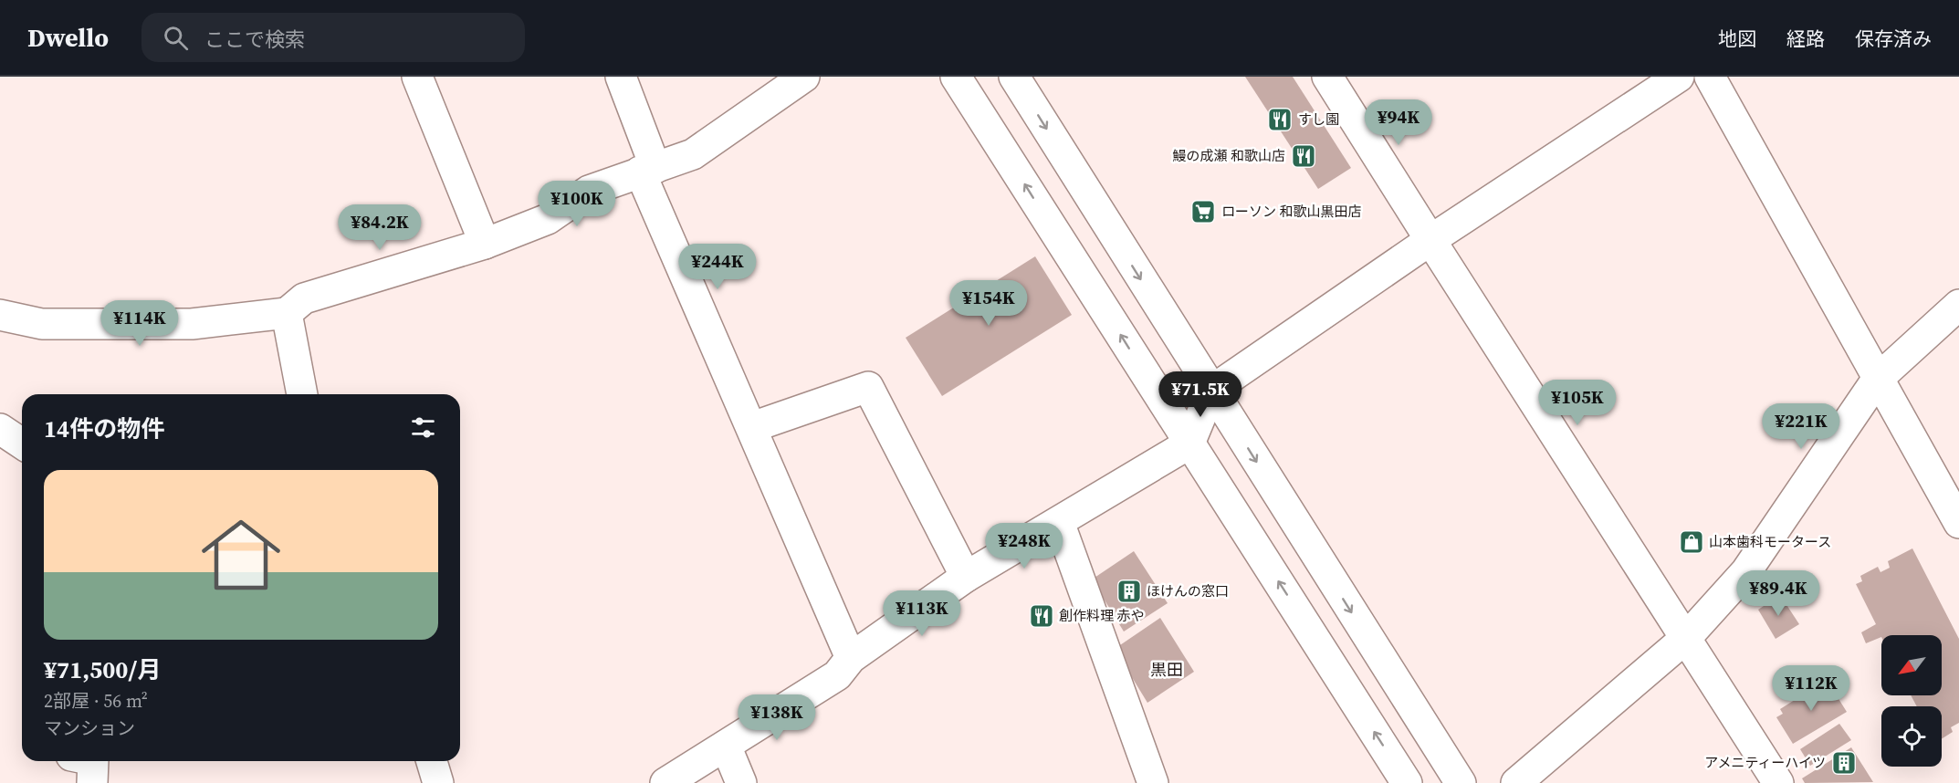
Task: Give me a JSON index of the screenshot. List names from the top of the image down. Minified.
{"districts":["黒田"],"places":{"restaurant":["すし園","鰻の成瀬 和歌山店","創作料理 赤や"],"supermarket":["ローソン 和歌山黒田店"],"shop":["山本歯科モータース"],"building":["ほけんの窓口","アメニティーハイツ"]},"north":"bottom left","page":{"header":"Dwello","search":"ここで検索","nav":["地図","経路","保存済み"],"price":["¥94K","¥100K","¥84.2K","¥244K","¥154K","¥114K","¥71.5K","¥105K","¥221K","¥248K","¥89.4K","¥113K","¥112K","¥138K"],"heading":"14件の物件","list":[{"name":"¥71,500/月","note":"2部屋 · 56 m² · マンション"}]}}
